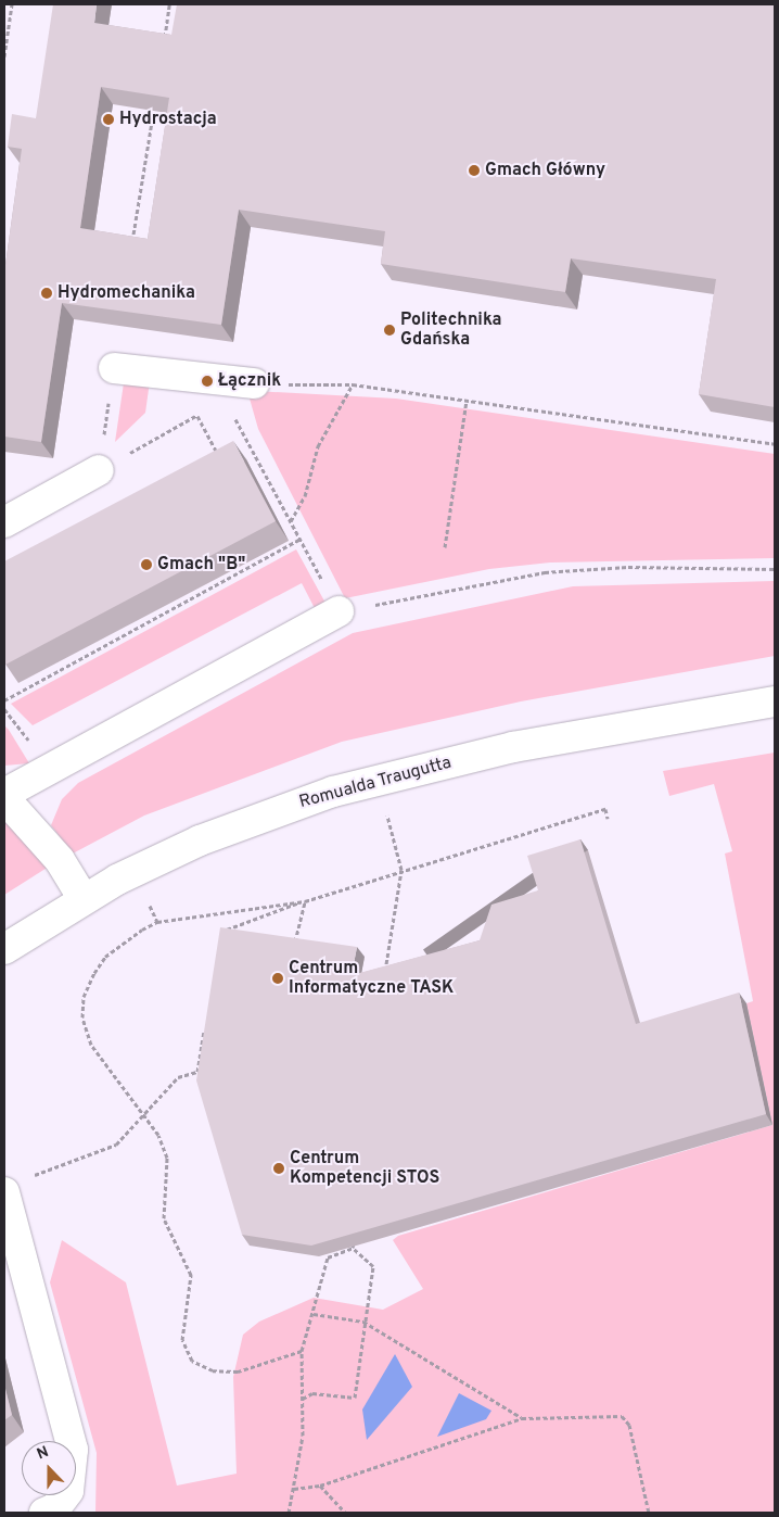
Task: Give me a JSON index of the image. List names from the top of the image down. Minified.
{"streets":{"street":["Romualda Traugutta"]},"places":["Hydrostacja","Gmach Główny","Hydromechanika","Politechnika Gdańska","Łącznik","Gmach \"B\"","Centrum Informatyczne TASK","Centrum Kompetencji STOS"],"north":"top"}
